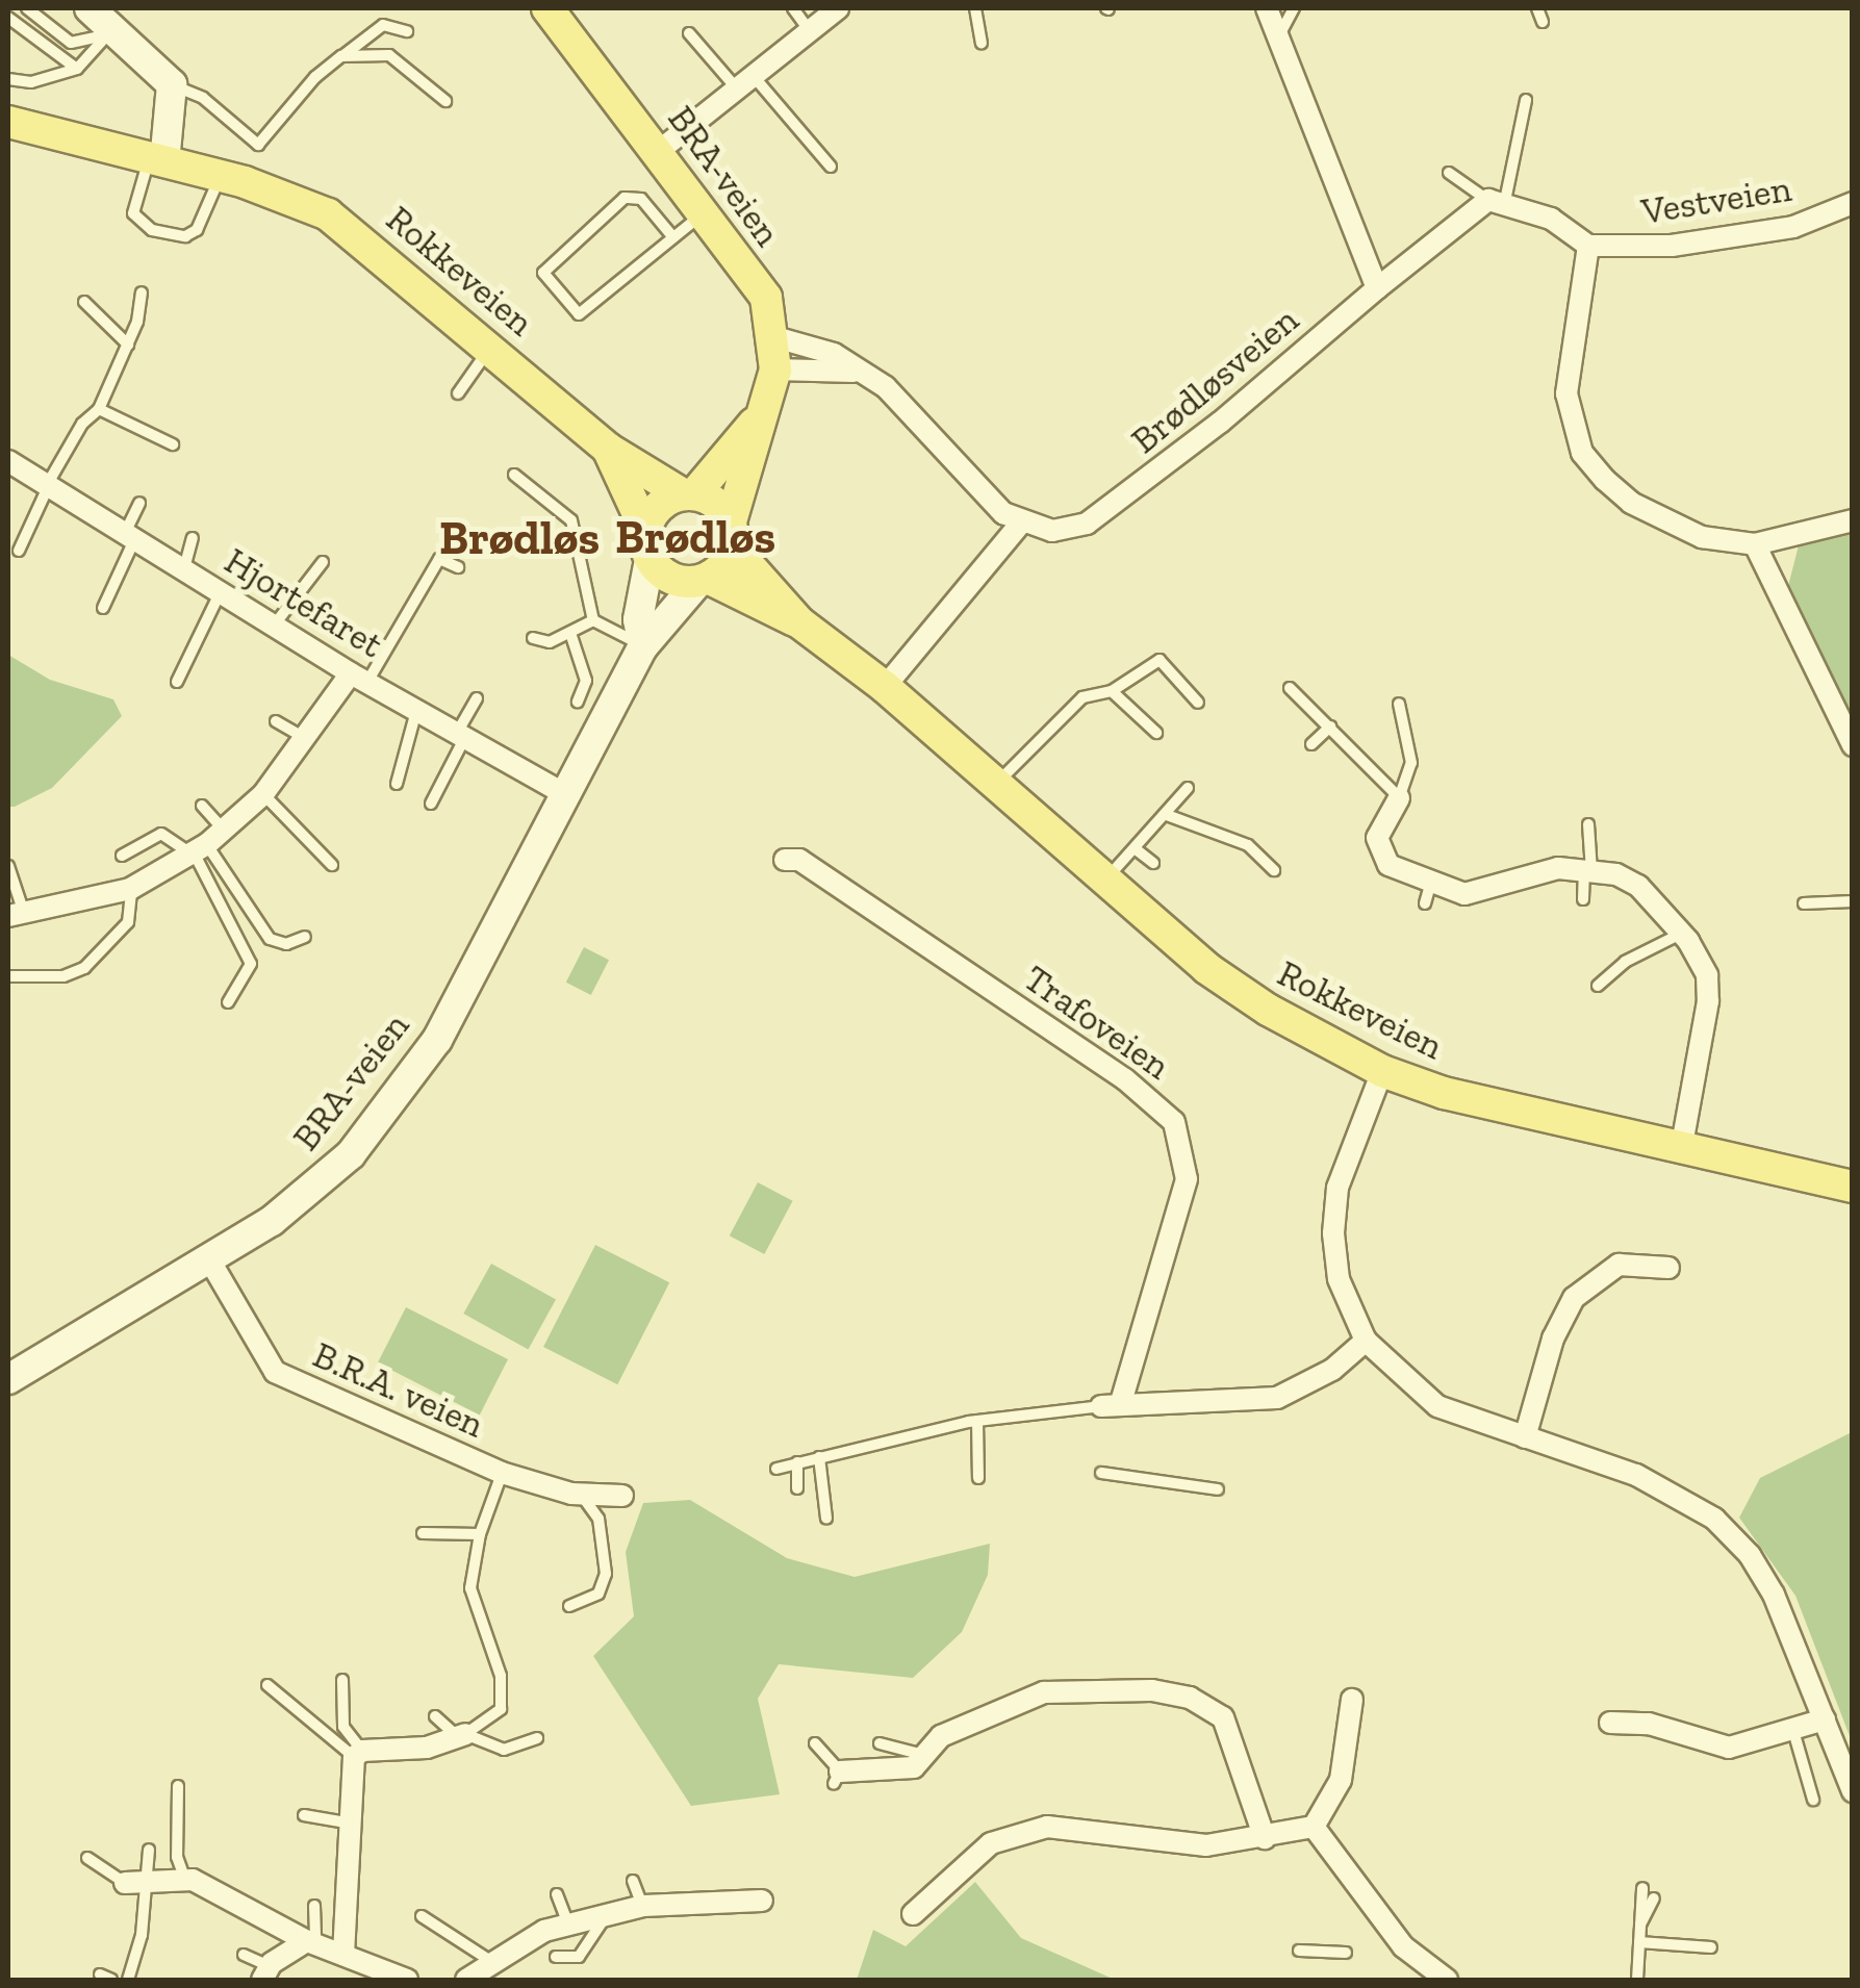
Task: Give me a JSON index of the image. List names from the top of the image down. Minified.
{"streets":{"main road":["BRA-veien","Rokkeveien"],"street":["Vestveien","Brødløsveien","Hjortefaret","Trafoveien","B.R.A. veien"]},"crossings":[["BRA-veien","Rokkeveien"],["BRA-veien","Hjortefaret"],["BRA-veien","B.R.A. veien"]],"districts":["Brødløs","Brødløs"]}
